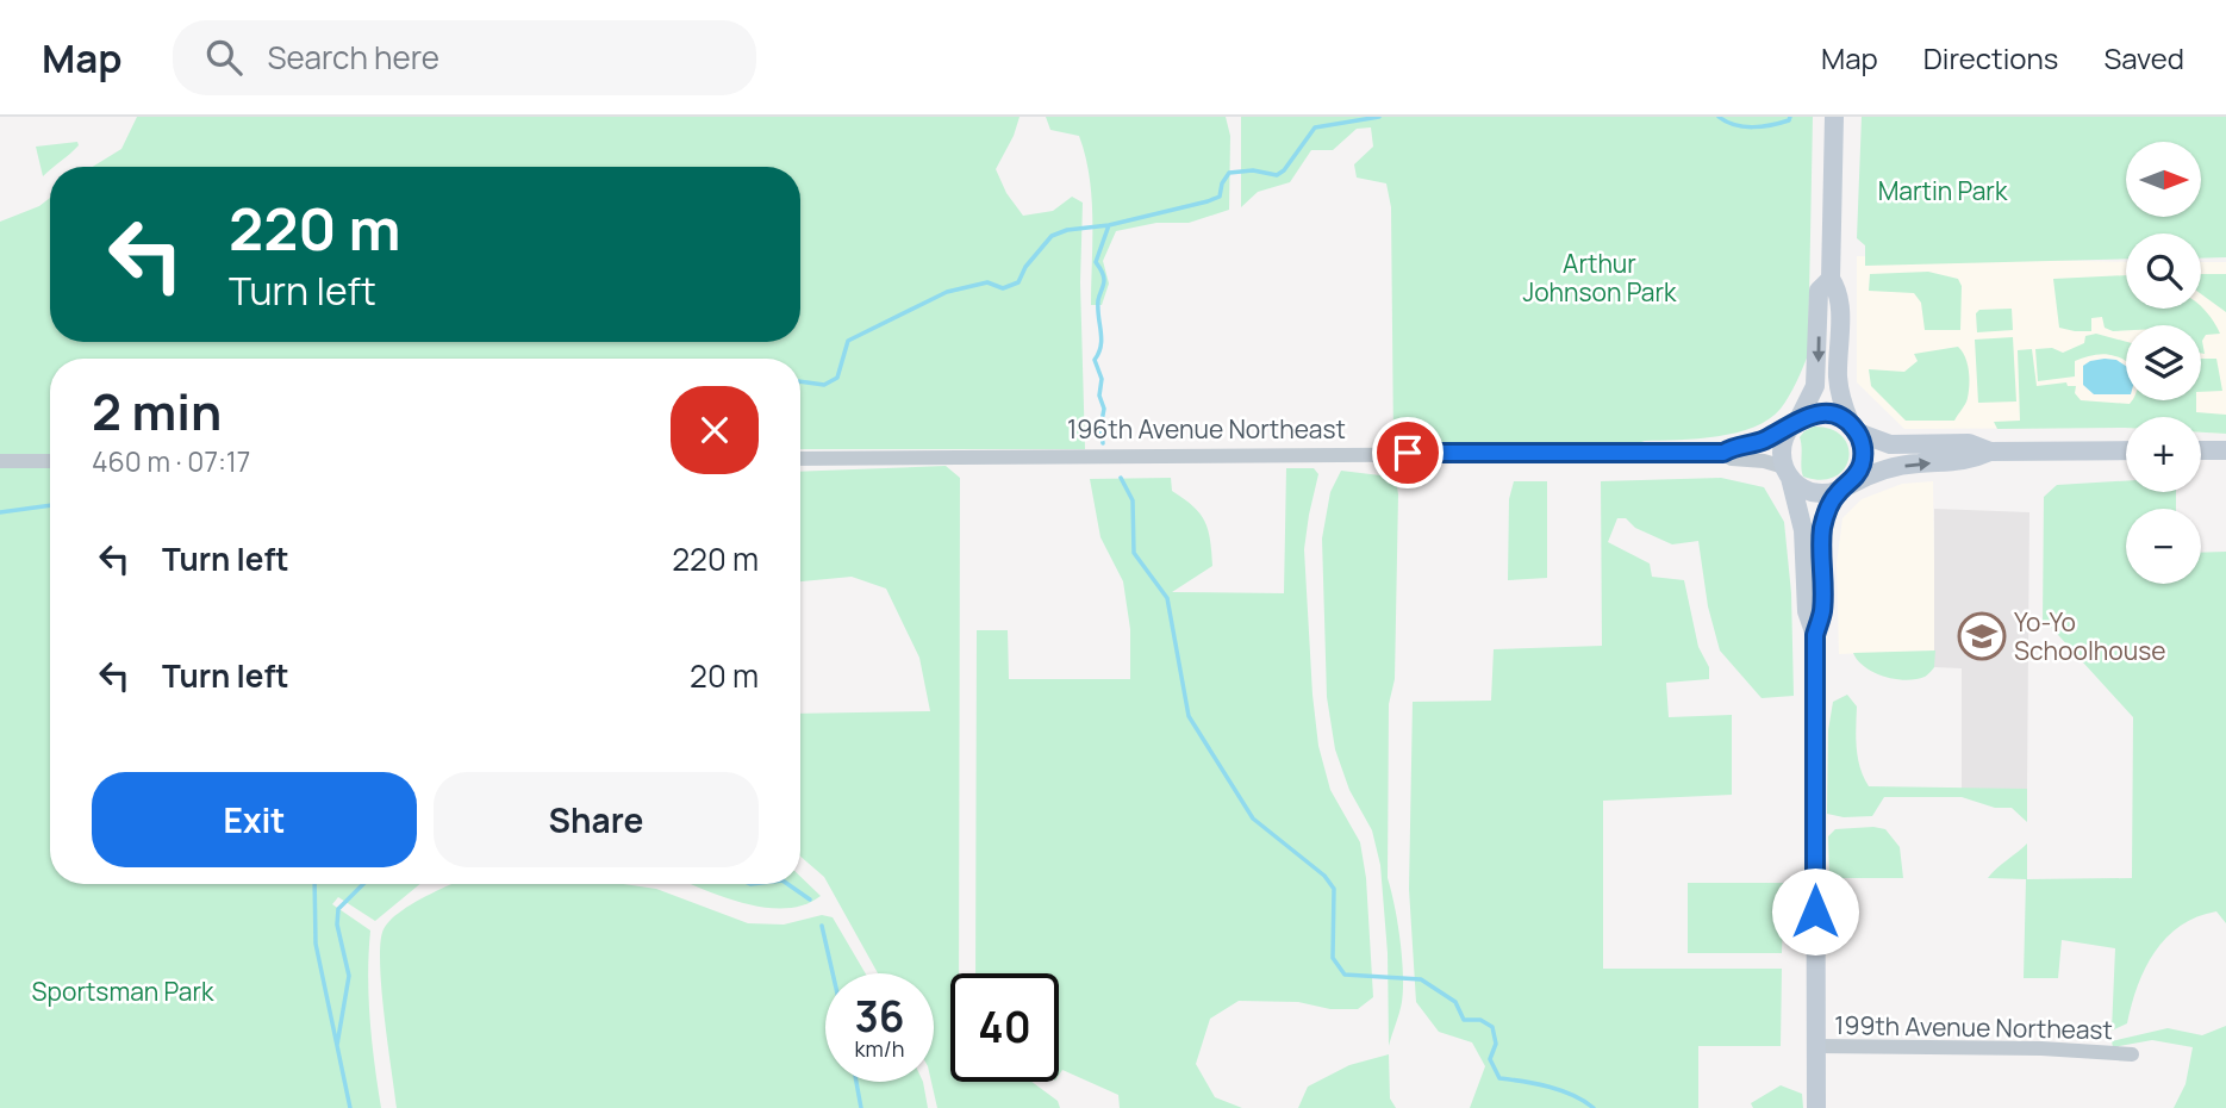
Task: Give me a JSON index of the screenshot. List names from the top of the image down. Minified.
{"streets":{"street":["196th Avenue Northeast","199th Avenue Northeast"]},"parks":["Martin Park","Arthur Johnson Park","Sportsman Park"],"places":{"school or university":["Yo-Yo Schoolhouse"]},"north":"right","page":{"header":"Map","search":"Search here","nav":["Map","Directions","Saved"],"map_buttons":["+","−"],"turn":["220 m","Turn left"],"heading":["2 min","460 m · 07:17"],"list":[{"name":"Turn left","value":"220 m"},{"name":"Turn left","value":"20 m"}],"buttons":["Exit","Share"],"speed":"36 km/h","limit":"40"}}
